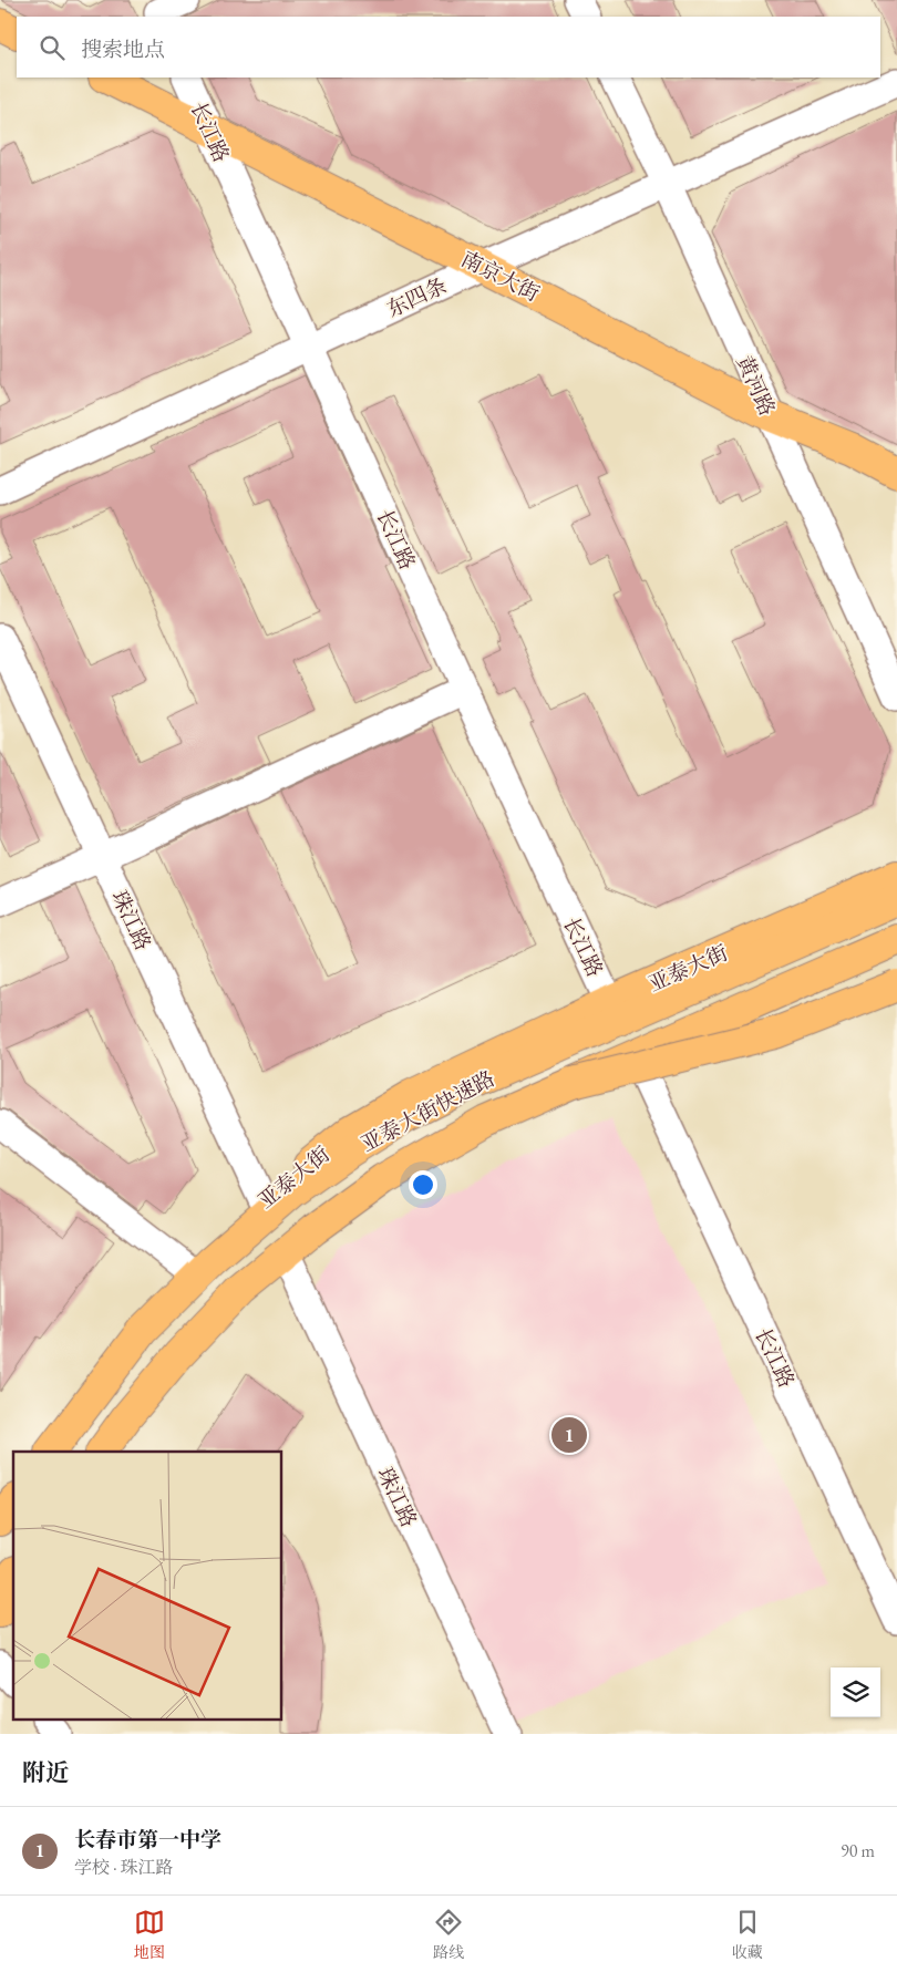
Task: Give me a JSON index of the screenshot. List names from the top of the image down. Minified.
{"streets":{"main road":["南京大街","亚泰大街","亚泰大街快速路"],"street":["长江路","东四条","黄河路","珠江路"]},"crossings":[["长江路","南京大街"],["长江路","东四条"],["长江路","亚泰大街"],["南京大街","东四条"],["南京大街","黄河路"],["东四条","黄河路"],["珠江路","亚泰大街"]],"page":{"search":"搜索地点","pins":"1","heading":"附近","list":[{"mark":"1","name":"长春市第一中学","note":"学校 · 珠江路","value":"90 m"}],"nav":["地图","路线","收藏"]}}
